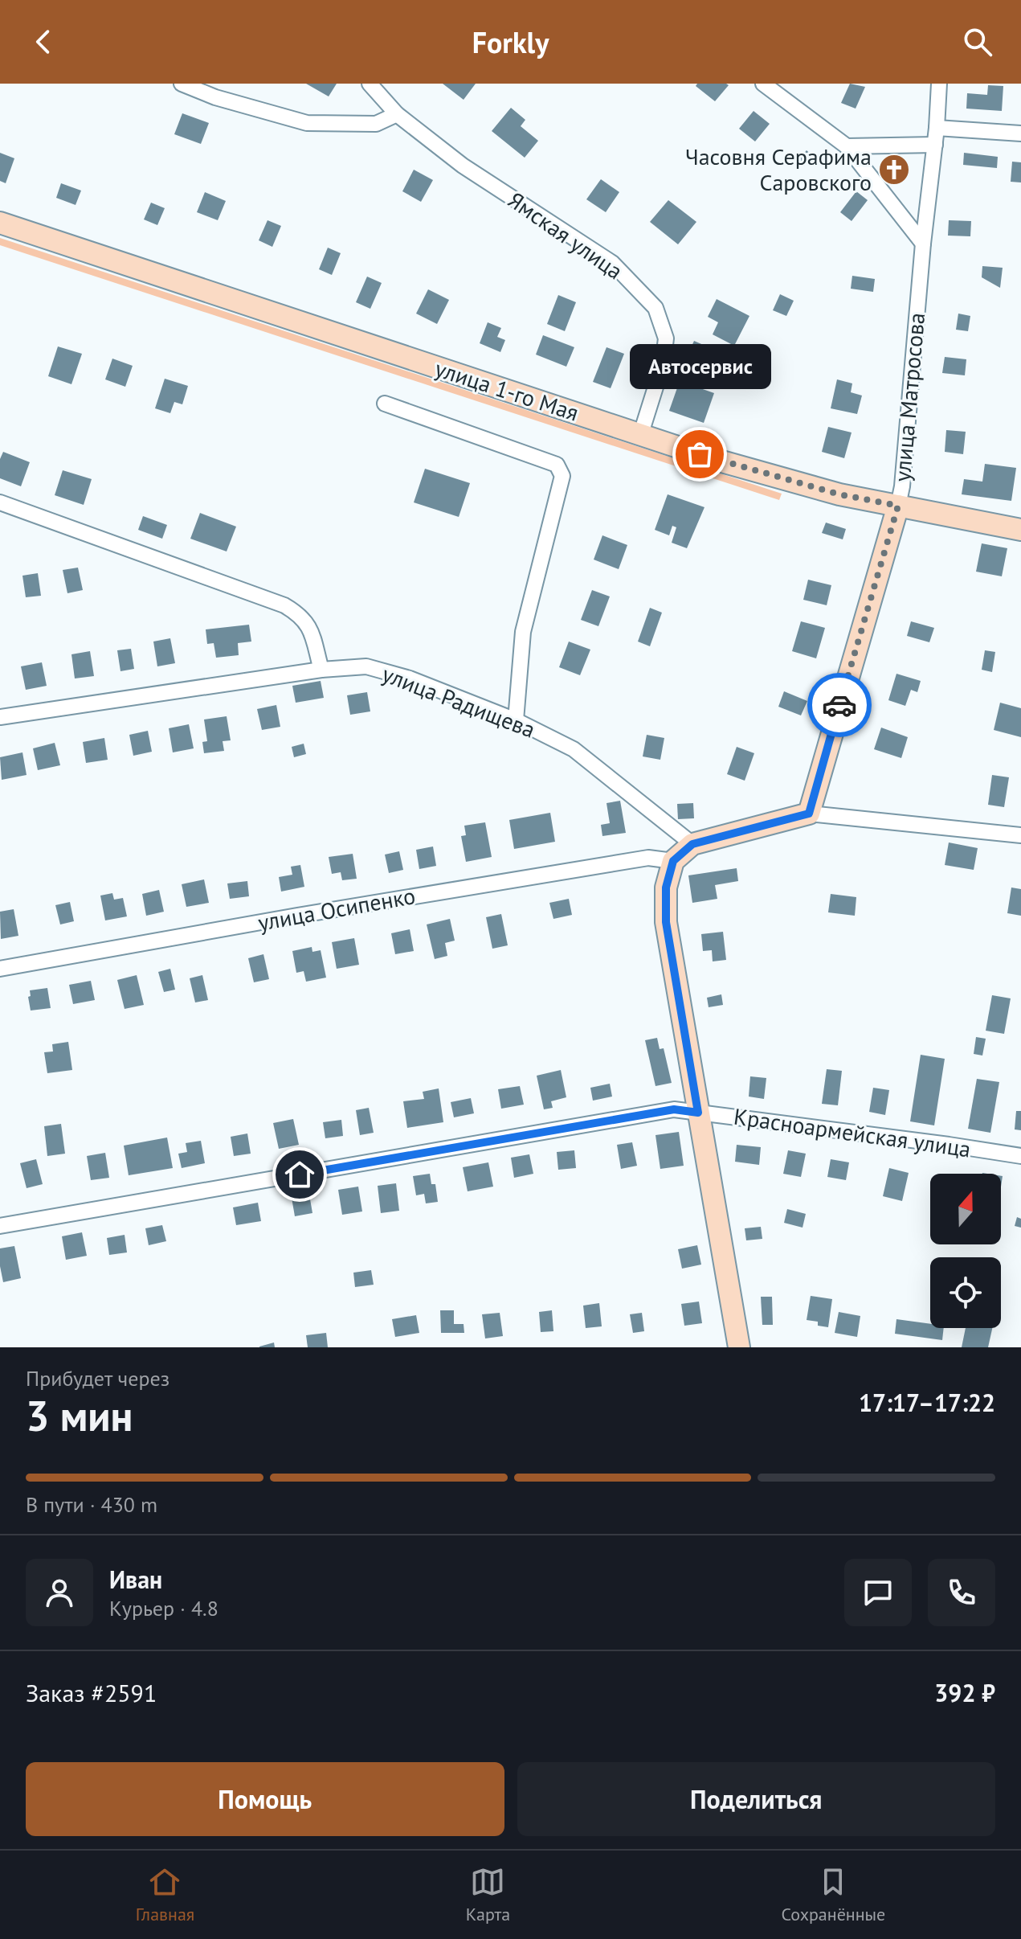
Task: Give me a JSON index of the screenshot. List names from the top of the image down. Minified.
{"streets":{"street":["Ямская улица","улица 1-го Мая","улица Матросова","улица Радищева","улица Осипенко","Красноармейская улица"]},"crossings":[["Ямская улица","улица 1-го Мая"],["улица 1-го Мая","улица Матросова"]],"places":{"church":["Часовня Серафима Саровского"],"other":["Автосервис"]},"north":"top","page":{"header":"Forkly","bubble":"Автосервис","heading":["3 мин","Прибудет через","17:17–17:22"],"panel":["Иван","Курьер · 4.8","Заказ #2591","392 ₽"],"bar":"В пути · 430 m","buttons":["Помощь","Поделиться"],"tabs":["Главная","Карта","Сохранённые"]}}
